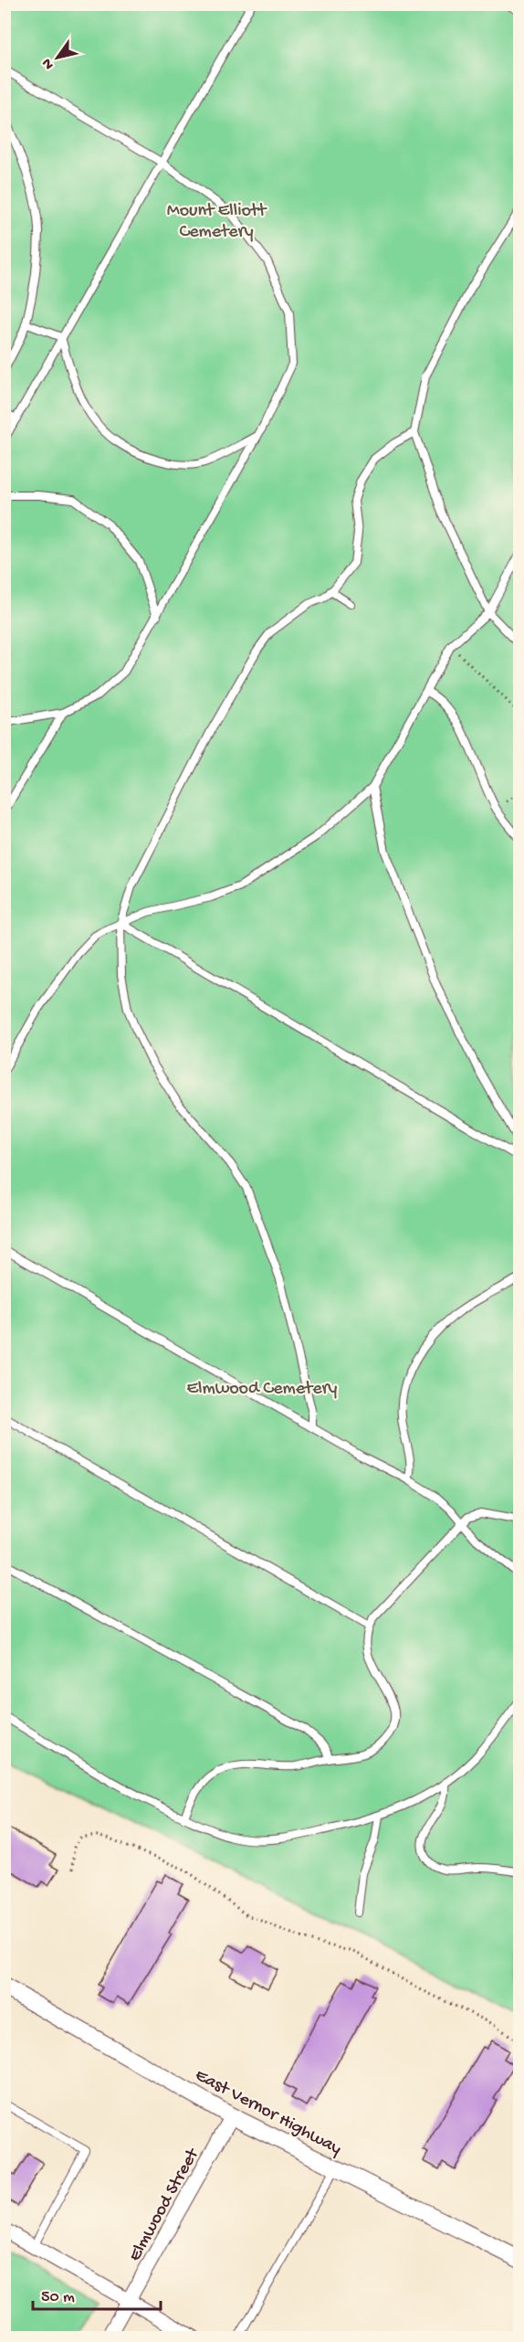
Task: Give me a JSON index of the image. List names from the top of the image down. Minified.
{"streets":{"street":["East Vernor Highway","Elmwood Street"]},"crossings":[["East Vernor Highway","Elmwood Street"]],"parks":["Mount Elliott Cemetery","Elmwood Cemetery"],"scale_bar":"50 m","north":"bottom left"}
